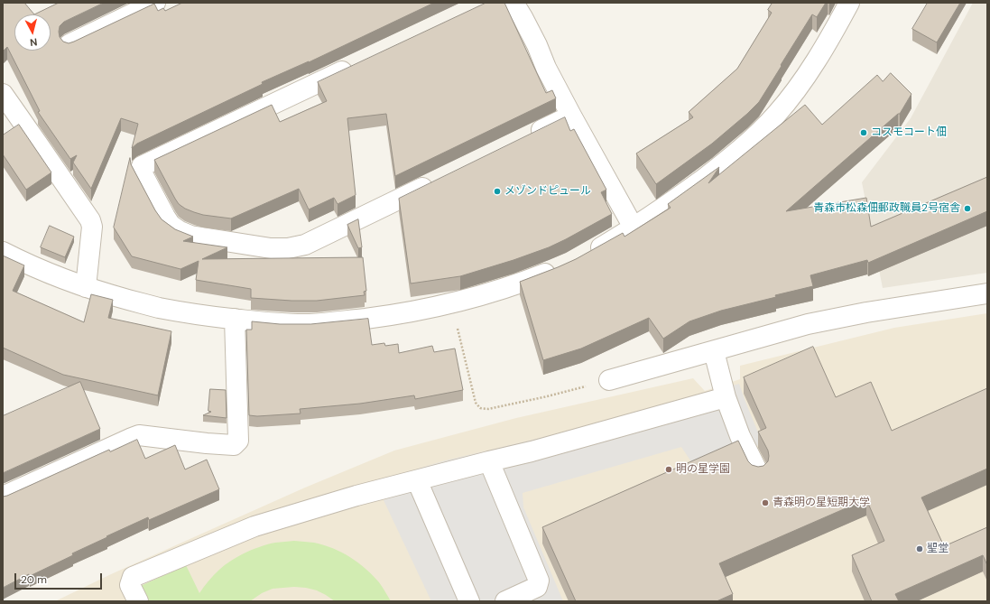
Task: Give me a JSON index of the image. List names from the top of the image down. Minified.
{"places":["コスモコート佃","メゾンドピュール","青森市松森佃郵政職員2号宿舎","明の星学園","青森明の星短期大学","聖堂"],"scale_bar":"20 m","north":"bottom"}
